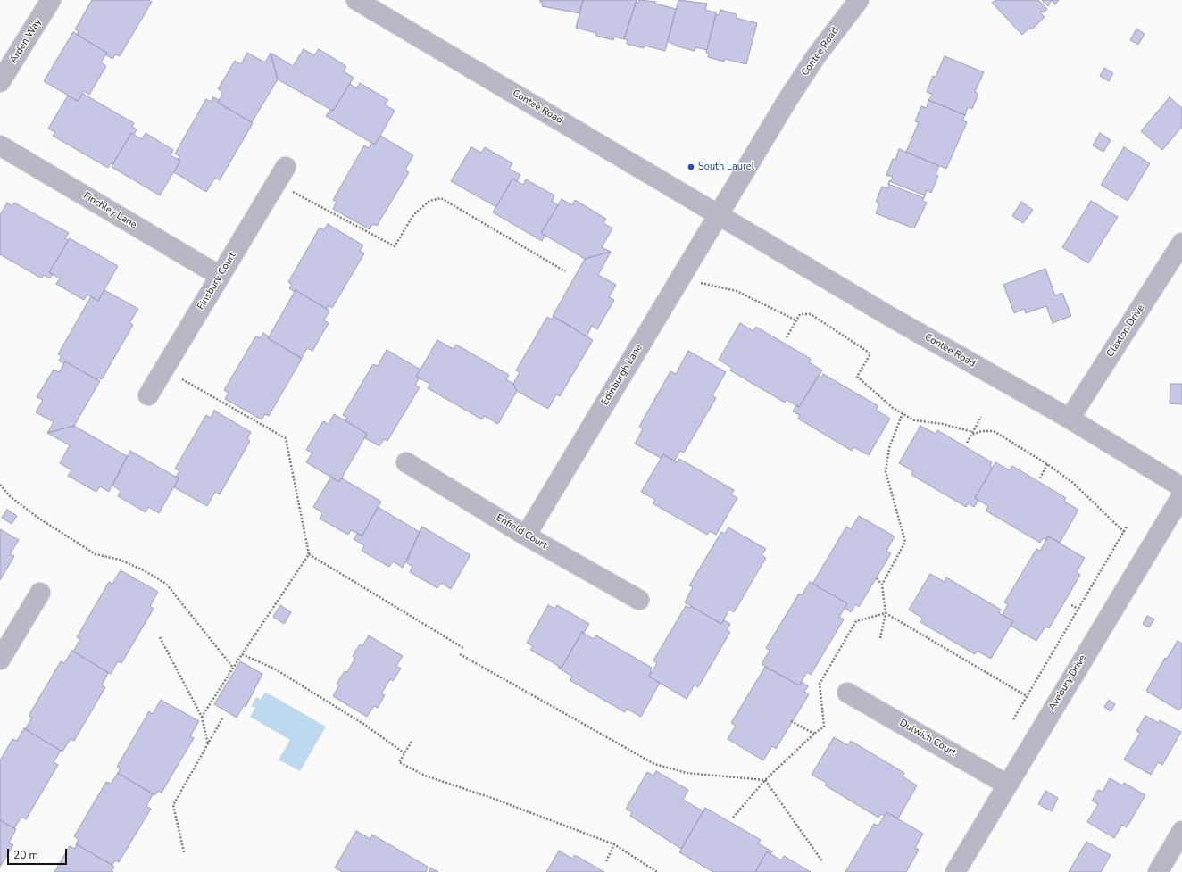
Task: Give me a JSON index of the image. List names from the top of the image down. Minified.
{"streets":{"street":["Arden Way","Contee Road","Finchley Lane","Finsbury Court","Claxton Drive","Edinburgh Lane","Enfield Court","Avebury Drive","Dulwich Court"]},"crossings":[["Contee Road","Claxton Drive"],["Contee Road","Edinburgh Lane"],["Finchley Lane","Finsbury Court"],["Edinburgh Lane","Enfield Court"],["Avebury Drive","Dulwich Court"]],"places":["South Laurel"],"scale_bar":"20 m"}
